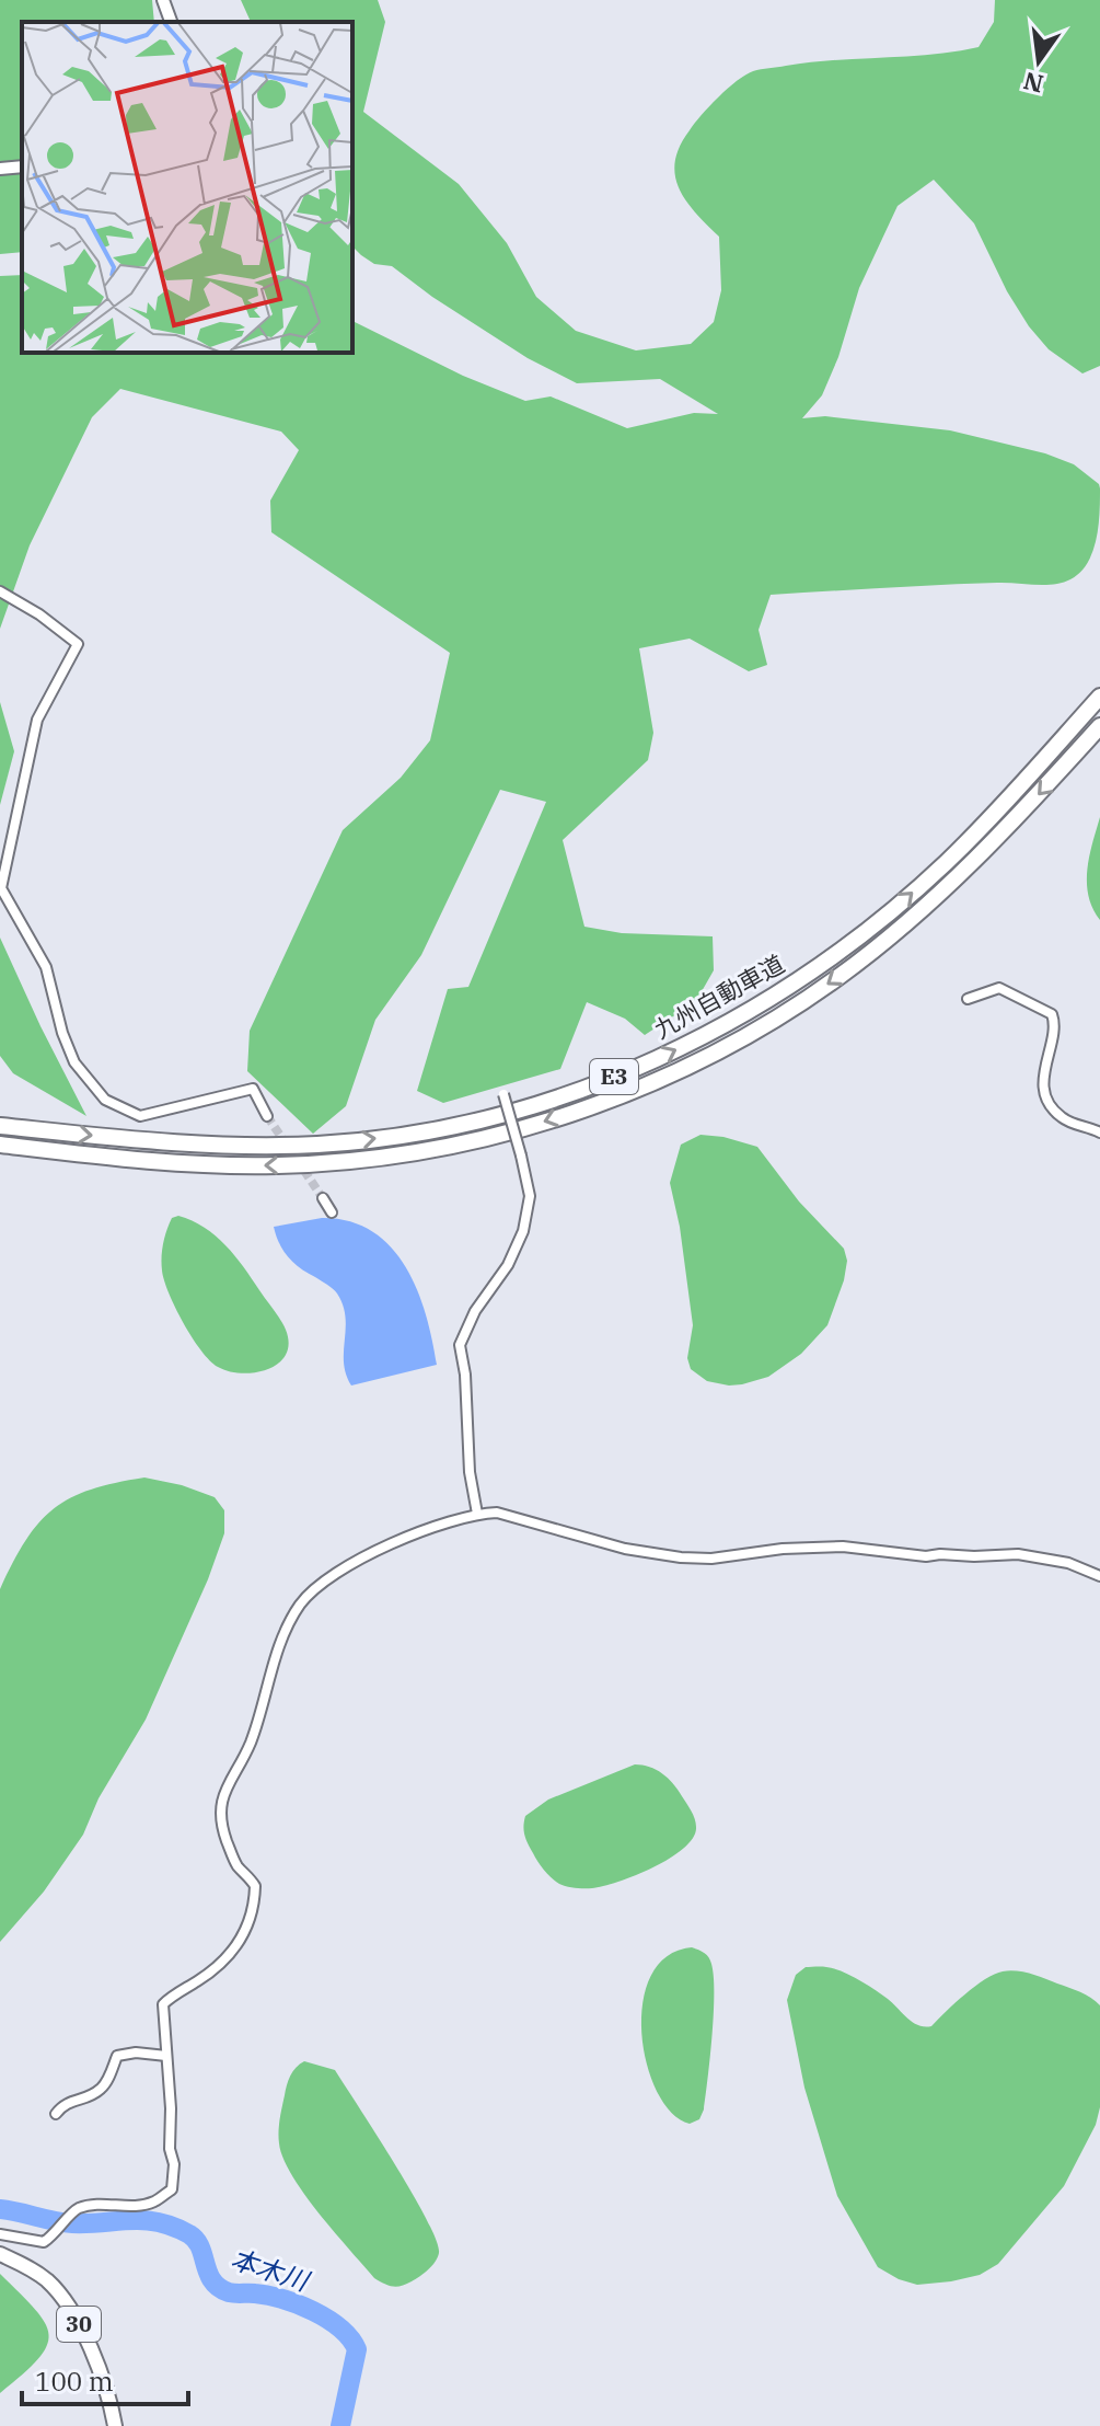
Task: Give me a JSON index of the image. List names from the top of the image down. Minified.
{"streets":{"highway":["九州自動車道","E3"],"main road":["30"]},"water":["本木川"],"scale_bar":"100 m","north":"bottom"}
